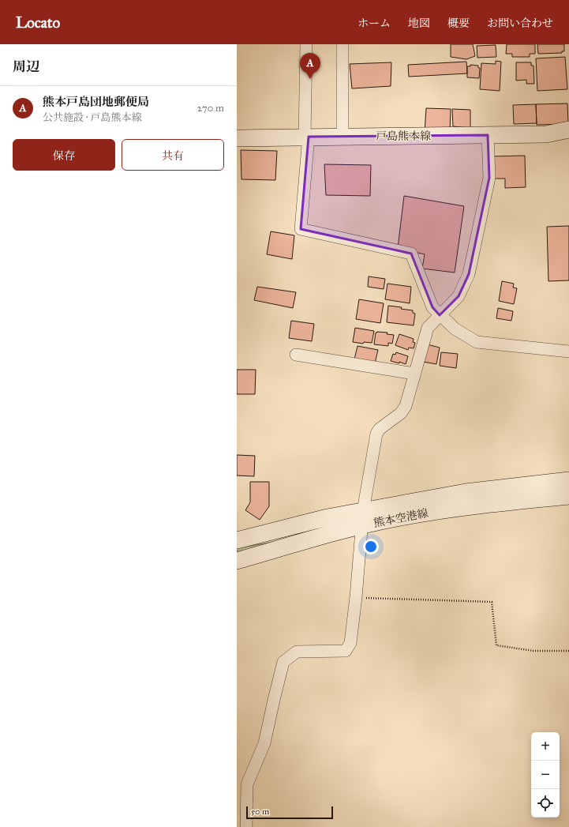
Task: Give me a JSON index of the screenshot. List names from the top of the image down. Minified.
{"streets":{"main road":["戸島熊本線","熊本空港線"]},"scale_bar":"50 m","page":{"header":"Locato","nav":["ホーム","地図","概要","お問い合わせ"],"heading":"周辺","pins":"A","list":[{"mark":"A","name":"熊本戸島団地郵便局","note":"公共施設 · 戸島熊本線","value":"270 m"}],"buttons":["保存","共有"],"map_buttons":["+","−"],"scale":"50 m"}}
